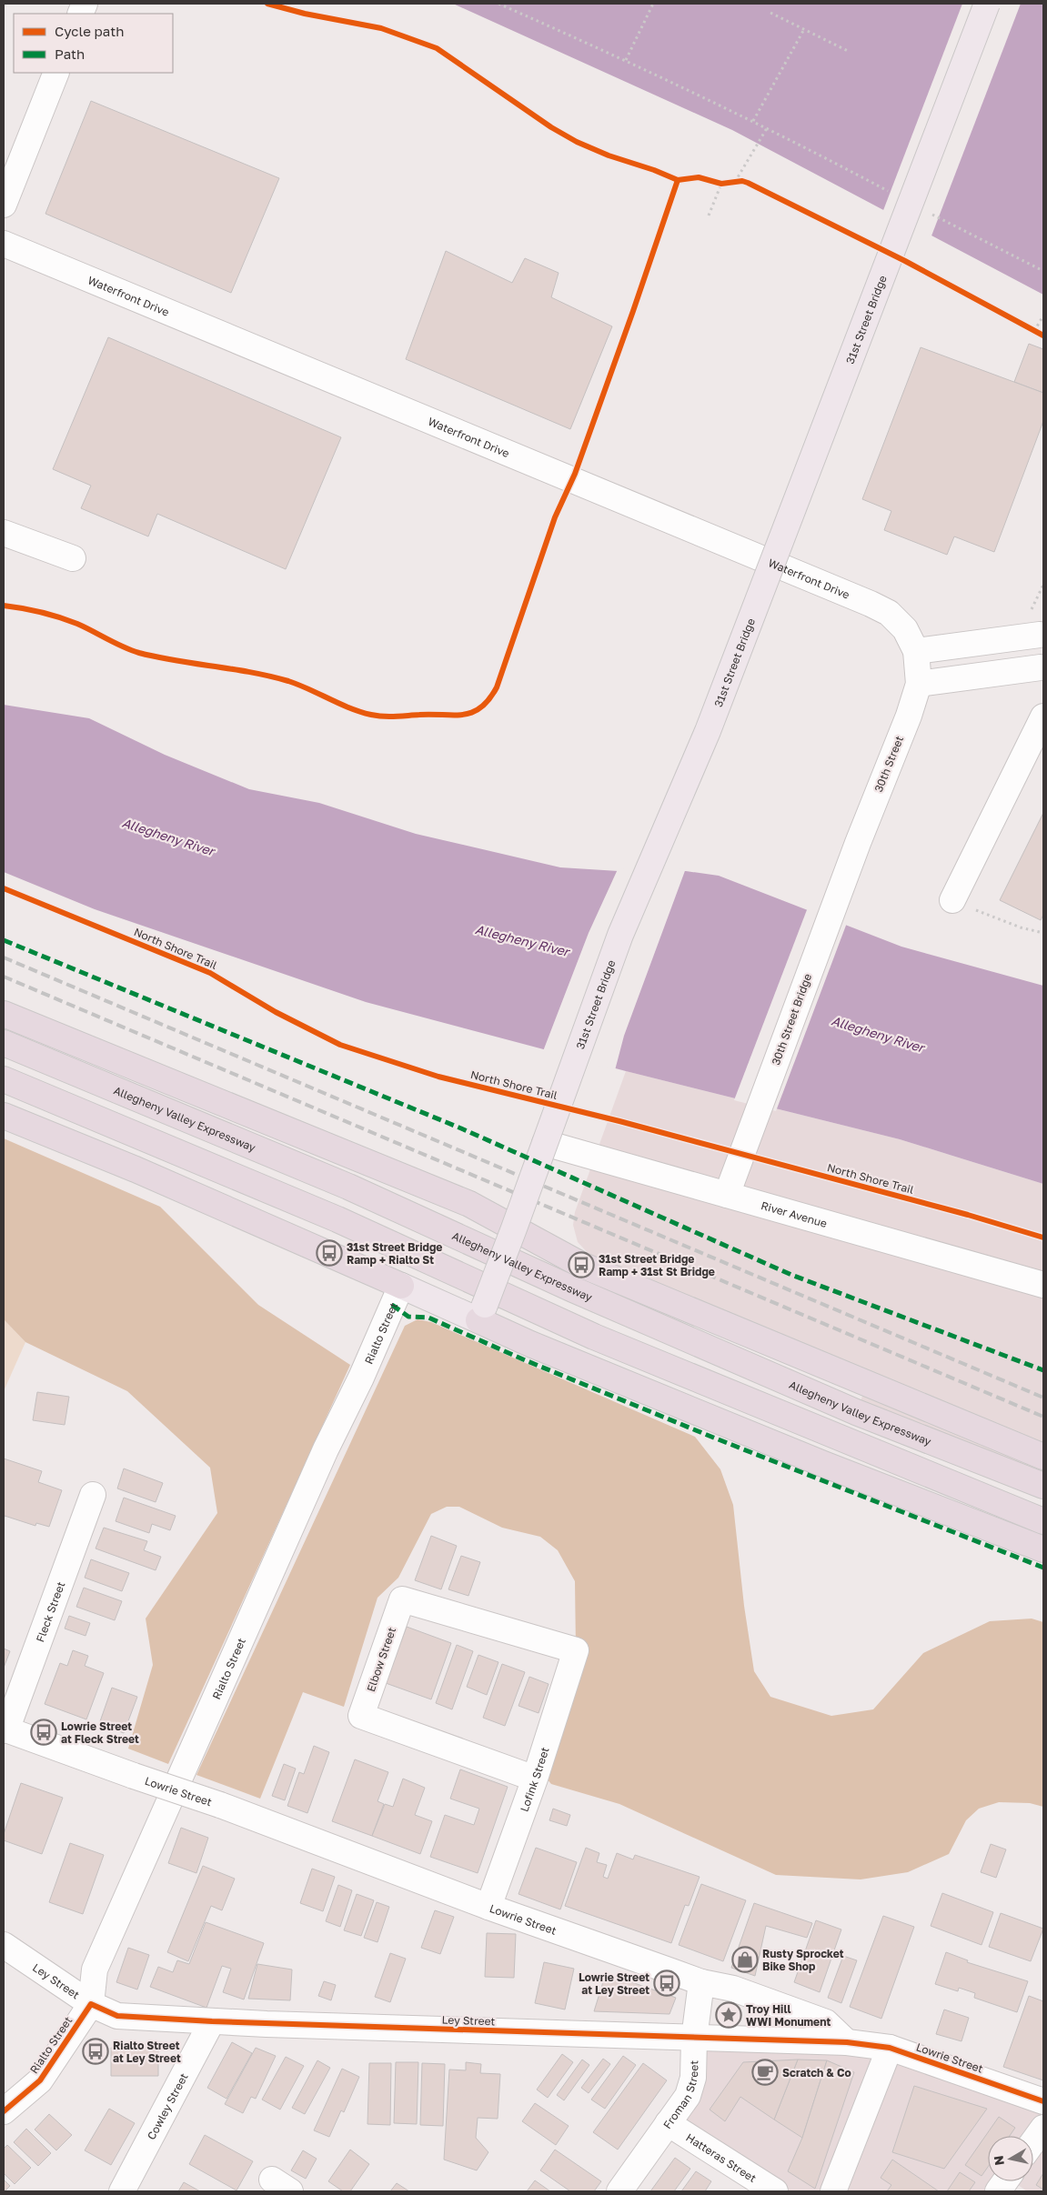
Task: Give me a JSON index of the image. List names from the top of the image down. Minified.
{"streets":{"highway":["Allegheny Valley Expressway"],"main road":["31st Street Bridge"],"street":["Waterfront Drive","30th Street","30th Street Bridge","River Avenue","Rialto Street","Fleck Street","Elbow Street","Lofink Street","Lowrie Street","Ley Street","Froman Street","Cowley Street","Hatteras Street"],"cycle path":["North Shore Trail"]},"crossings":[["Waterfront Drive","30th Street"],["31st Street Bridge","River Avenue"],["30th Street","30th Street Bridge"],["30th Street Bridge","River Avenue"],["Rialto Street","Ley Street"],["Fleck Street","Lowrie Street"],["Elbow Street","Lofink Street"],["Lofink Street","Lowrie Street"],["Lowrie Street","Ley Street"],["Lowrie Street","Froman Street"],["Ley Street","Froman Street"],["Ley Street","Cowley Street"],["Froman Street","Hatteras Street"]],"water":["Allegheny River"],"places":{"bus stop":["31st Street Bridge Ramp + Rialto St","31st Street Bridge Ramp + 31st St Bridge","Lowrie Street at Fleck Street","Lowrie Street at Ley Street","Rialto Street at Ley Street"],"shop":["Rusty Sprocket Bike Shop"],"place":["Troy Hill WWI Monument"],"cafe":["Scratch & Co"]},"legend":["Cycle path","Path"],"north":"left"}
